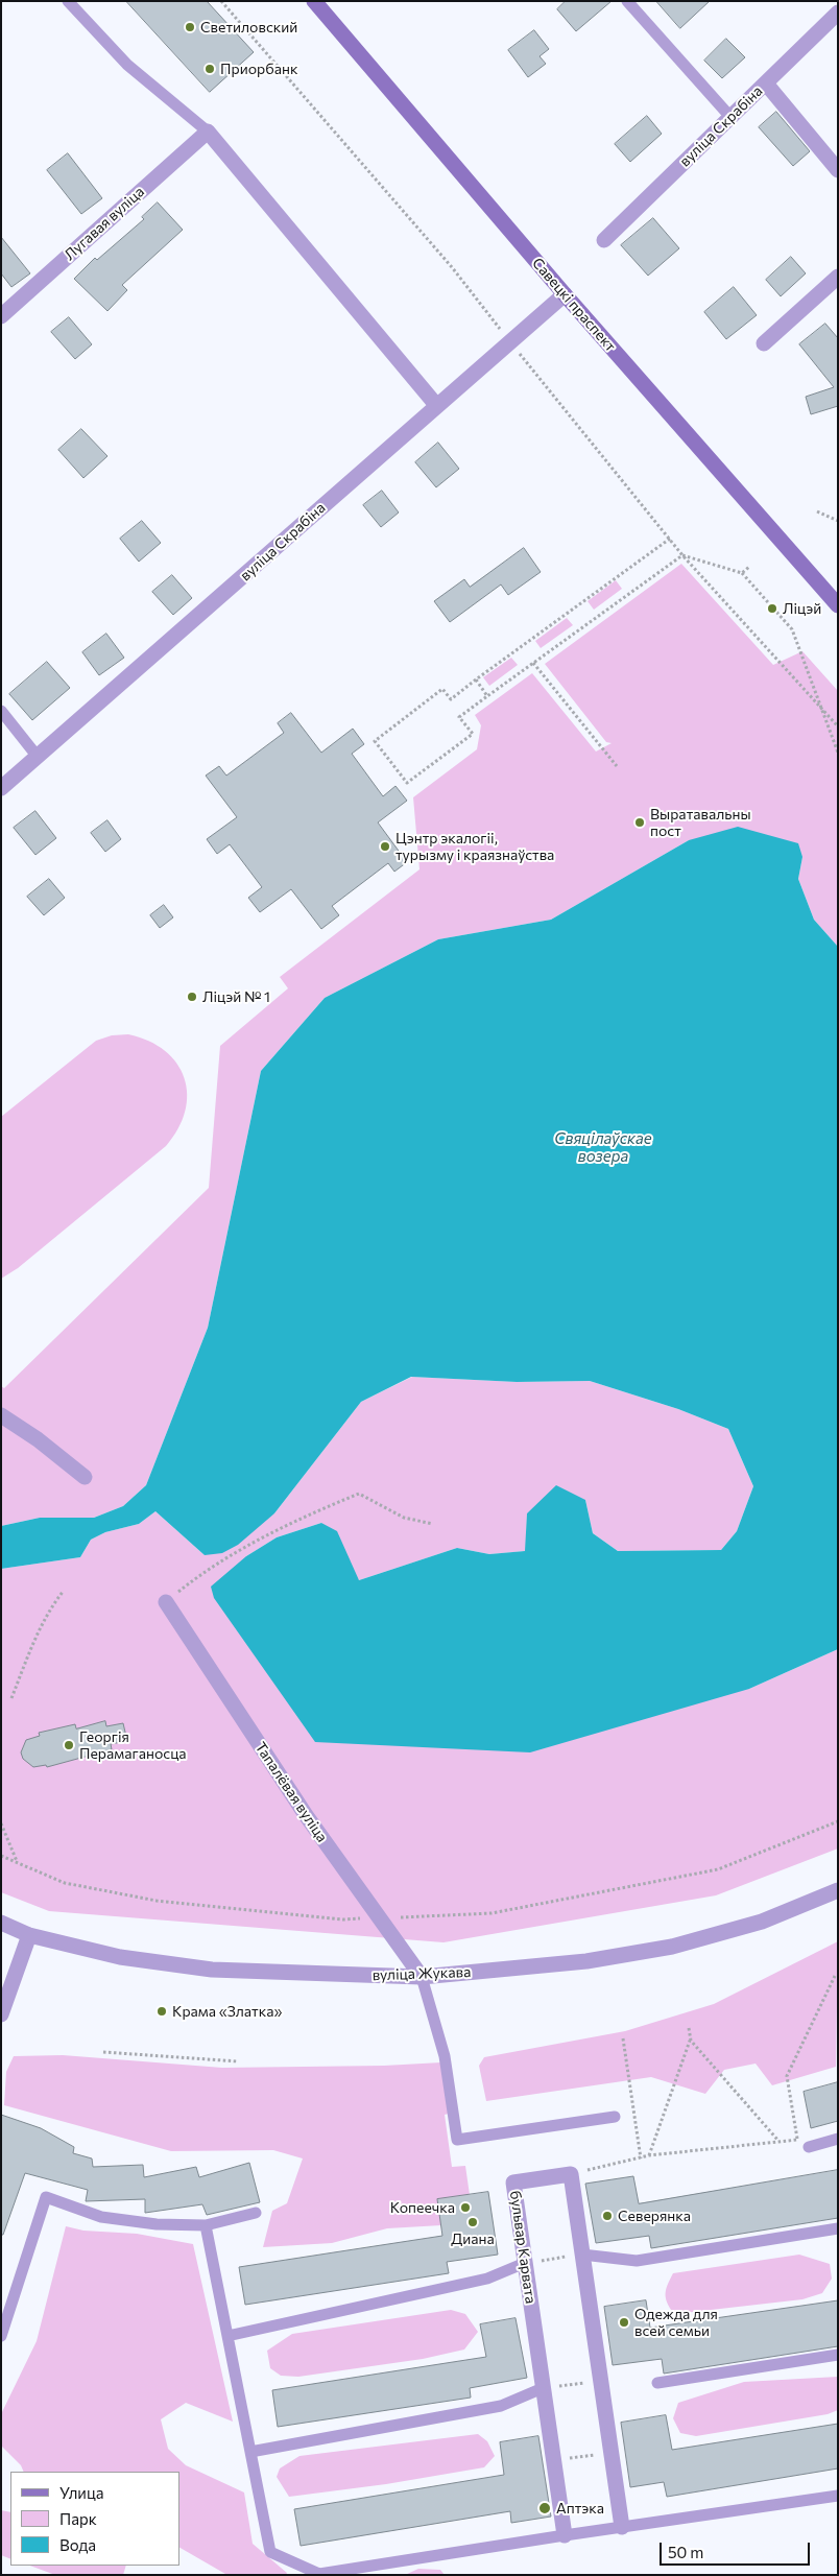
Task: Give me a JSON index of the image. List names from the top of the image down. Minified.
{"streets":{"main road":["Савецкі праспект"],"street":["вуліца Скрабіна","Лугавая вуліца","Тапалёвая вуліца","вуліца Жукава","бульвар Карвата"]},"crossings":[["вуліца Скрабіна","Савецкі праспект"],["Тапалёвая вуліца","вуліца Жукава"]],"water":["Свяцілаўскае возера"],"places":["Светиловский","Приорбанк","Ліцэй","Выратавальны пост","Цэнтр экалогіі, турызму і краязнаўства","Ліцэй № 1","Георгія Перамаганосца","Крама «Златка»","Копеечка","Северянка","Диана","Одежда для всей семьи","Аптэка"],"legend":["Улица","Парк","Вода"],"scale_bar":"50 m"}
